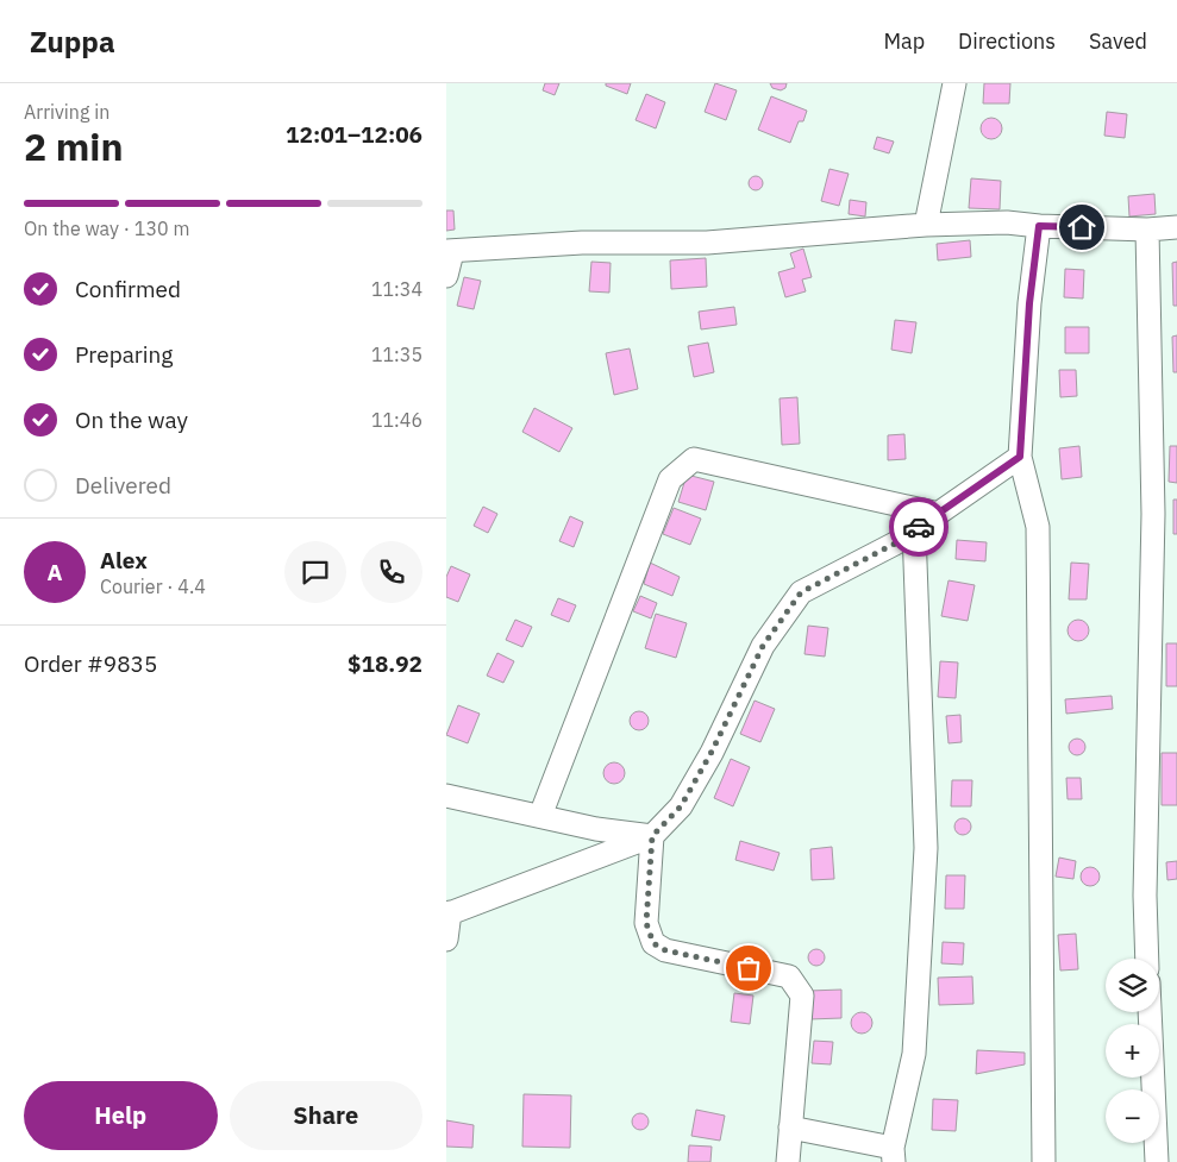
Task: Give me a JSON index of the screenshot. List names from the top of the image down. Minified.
{"page":{"header":"Zuppa","nav":["Map","Directions","Saved"],"heading":["2 min","Arriving in","12:01–12:06"],"panel":["Alex","Courier · 4.4","Order #9835","$18.92"],"bar":"On the way · 130 m","list":[["Confirmed","11:34"],["Preparing","11:35"],["On the way","11:46"],"Delivered"],"round":"A","map_buttons":["+","−"],"buttons":["Help","Share"]}}
